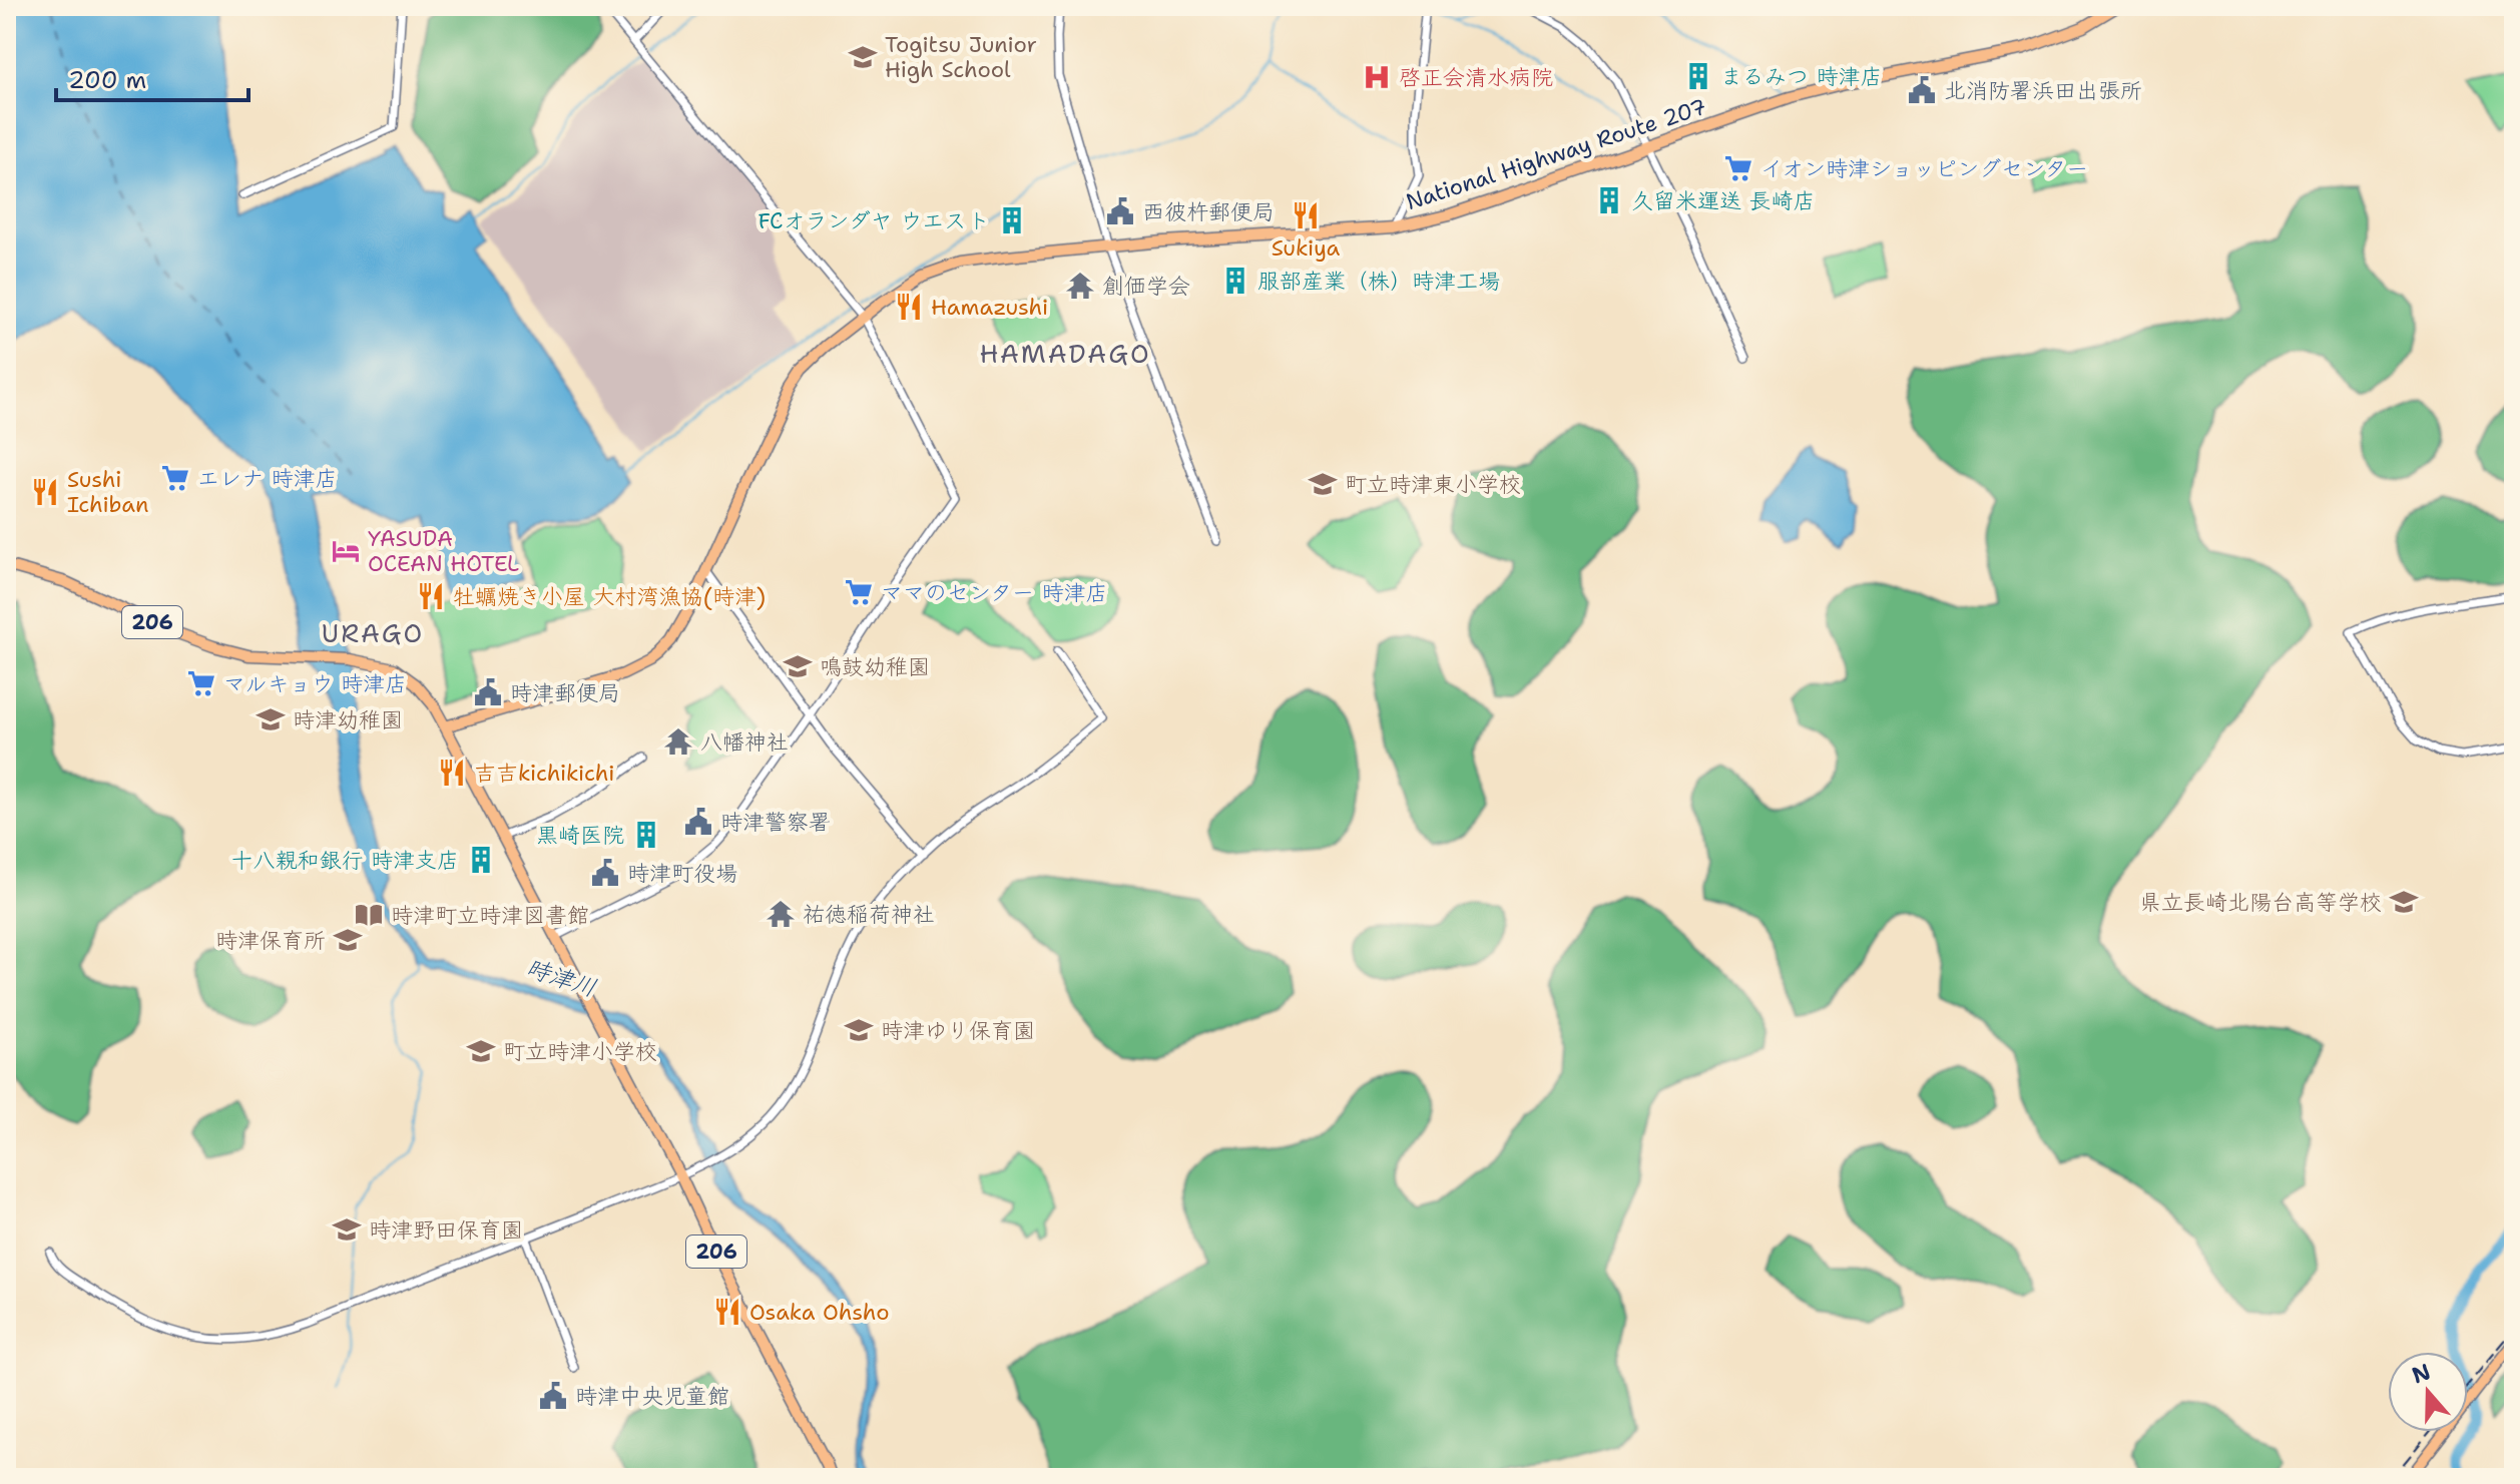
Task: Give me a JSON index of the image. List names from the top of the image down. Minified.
{"streets":{"highway":["National Highway Route 207","206"]},"crossings":[["National Highway Route 207","206"]],"districts":["HAMADAGO","URAGO"],"water":["時津川"],"places":{"school or university":["Togitsu Junior High School","町立時津東小学校","鳴鼓幼稚園","時津幼稚園","県立長崎北陽台高等学校","時津保育所","時津ゆり保育園","町立時津小学校","時津野田保育園"],"building":["まるみつ 時津店","久留米運送 長崎店","FCオランダヤ ウエスト","服部産業（株）時津工場","黒崎医院","十八親和銀行 時津支店"],"hospital":["啓正会清水病院"],"public building":["北消防署浜田出張所","西彼杵郵便局","時津郵便局","時津警察署","時津町役場","時津中央児童館"],"supermarket":["イオン時津ショッピングセンター","エレナ 時津店","ママのセンター 時津店","マルキョウ 時津店"],"restaurant":["Sukiya","Hamazushi","Sushi Ichiban","牡蠣焼き小屋 大村湾漁協(時津)","吉吉kichikichi","Osaka Ohsho"],"temple":["創価学会","八幡神社","祐徳稲荷神社"],"hotel":["YASUDA OCEAN HOTEL"],"library":["時津町立時津図書館"]},"scale_bar":"200 m","north":"top"}
